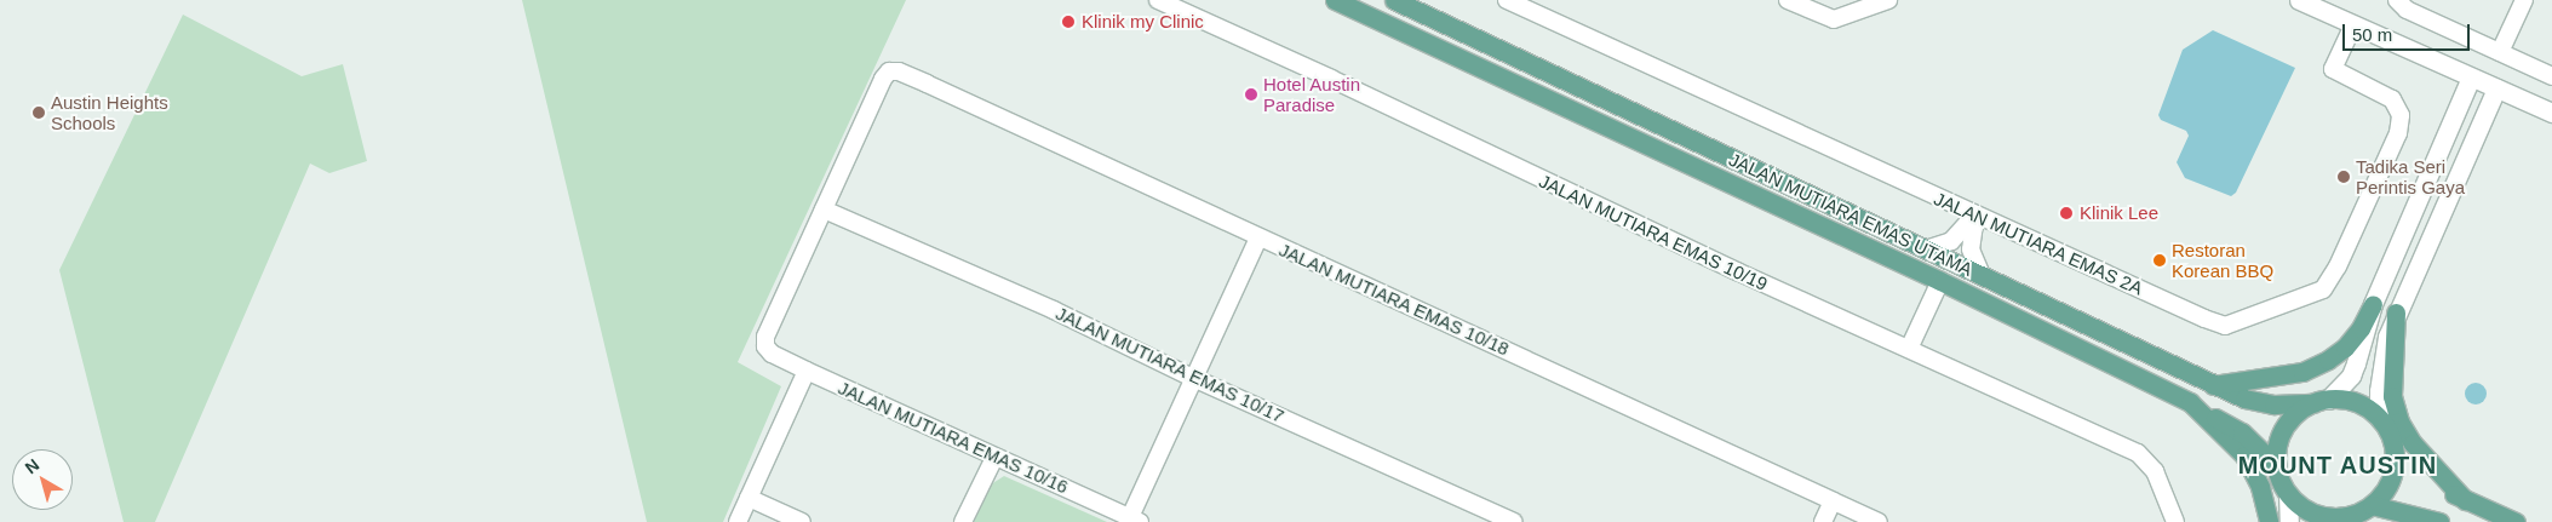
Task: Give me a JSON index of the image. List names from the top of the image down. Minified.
{"streets":{"main road":["JALAN MUTIARA EMAS UTAMA"],"street":["JALAN MUTIARA EMAS 10/19","JALAN MUTIARA EMAS 2A","JALAN MUTIARA EMAS 10/18","JALAN MUTIARA EMAS 10/17","JALAN MUTIARA EMAS 10/16"]},"crossings":[["JALAN MUTIARA EMAS 10/18","JALAN MUTIARA EMAS 10/17"],["JALAN MUTIARA EMAS 10/18","JALAN MUTIARA EMAS 10/16"],["JALAN MUTIARA EMAS 10/17","JALAN MUTIARA EMAS 10/16"]],"districts":["MOUNT AUSTIN"],"places":["Klinik my Clinic","Hotel Austin Paradise","Austin Heights Schools","Tadika Seri Perintis Gaya","Klinik Lee","Restoran Korean BBQ"],"scale_bar":"50 m","north":"top left"}
